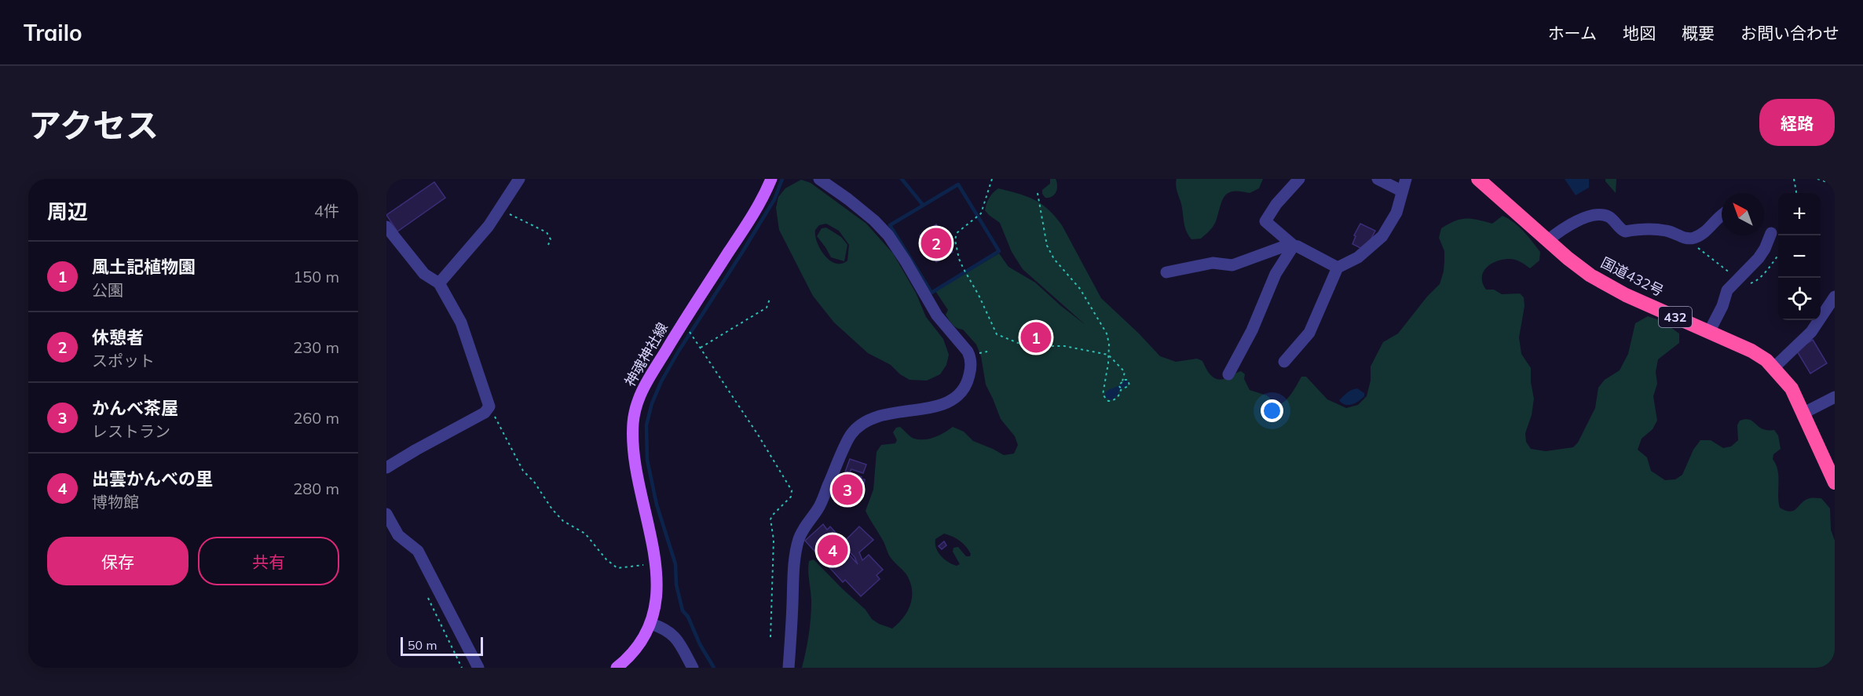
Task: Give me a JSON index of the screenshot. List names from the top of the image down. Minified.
{"streets":{"highway":["国道432号","432"],"main road":["神魂神社線"]},"scale_bar":"50 m","north":"top left","page":{"header":"Trailo","nav":["ホーム","地図","概要","お問い合わせ"],"title":"アクセス","buttons":["経路",["保存","共有"]],"heading":["周辺","4件"],"map_buttons":["+","−"],"pins":["2","1","3","4"],"list":[{"mark":"1","name":"風土記植物園","note":"公園","value":"150 m"},{"mark":"2","name":"休憩者","note":"スポット","value":"230 m"},{"mark":"3","name":"かんべ茶屋","note":"レストラン","value":"260 m"},{"mark":"4","name":"出雲かんべの里","note":"博物館","value":"280 m"}],"scale":"50 m"}}
